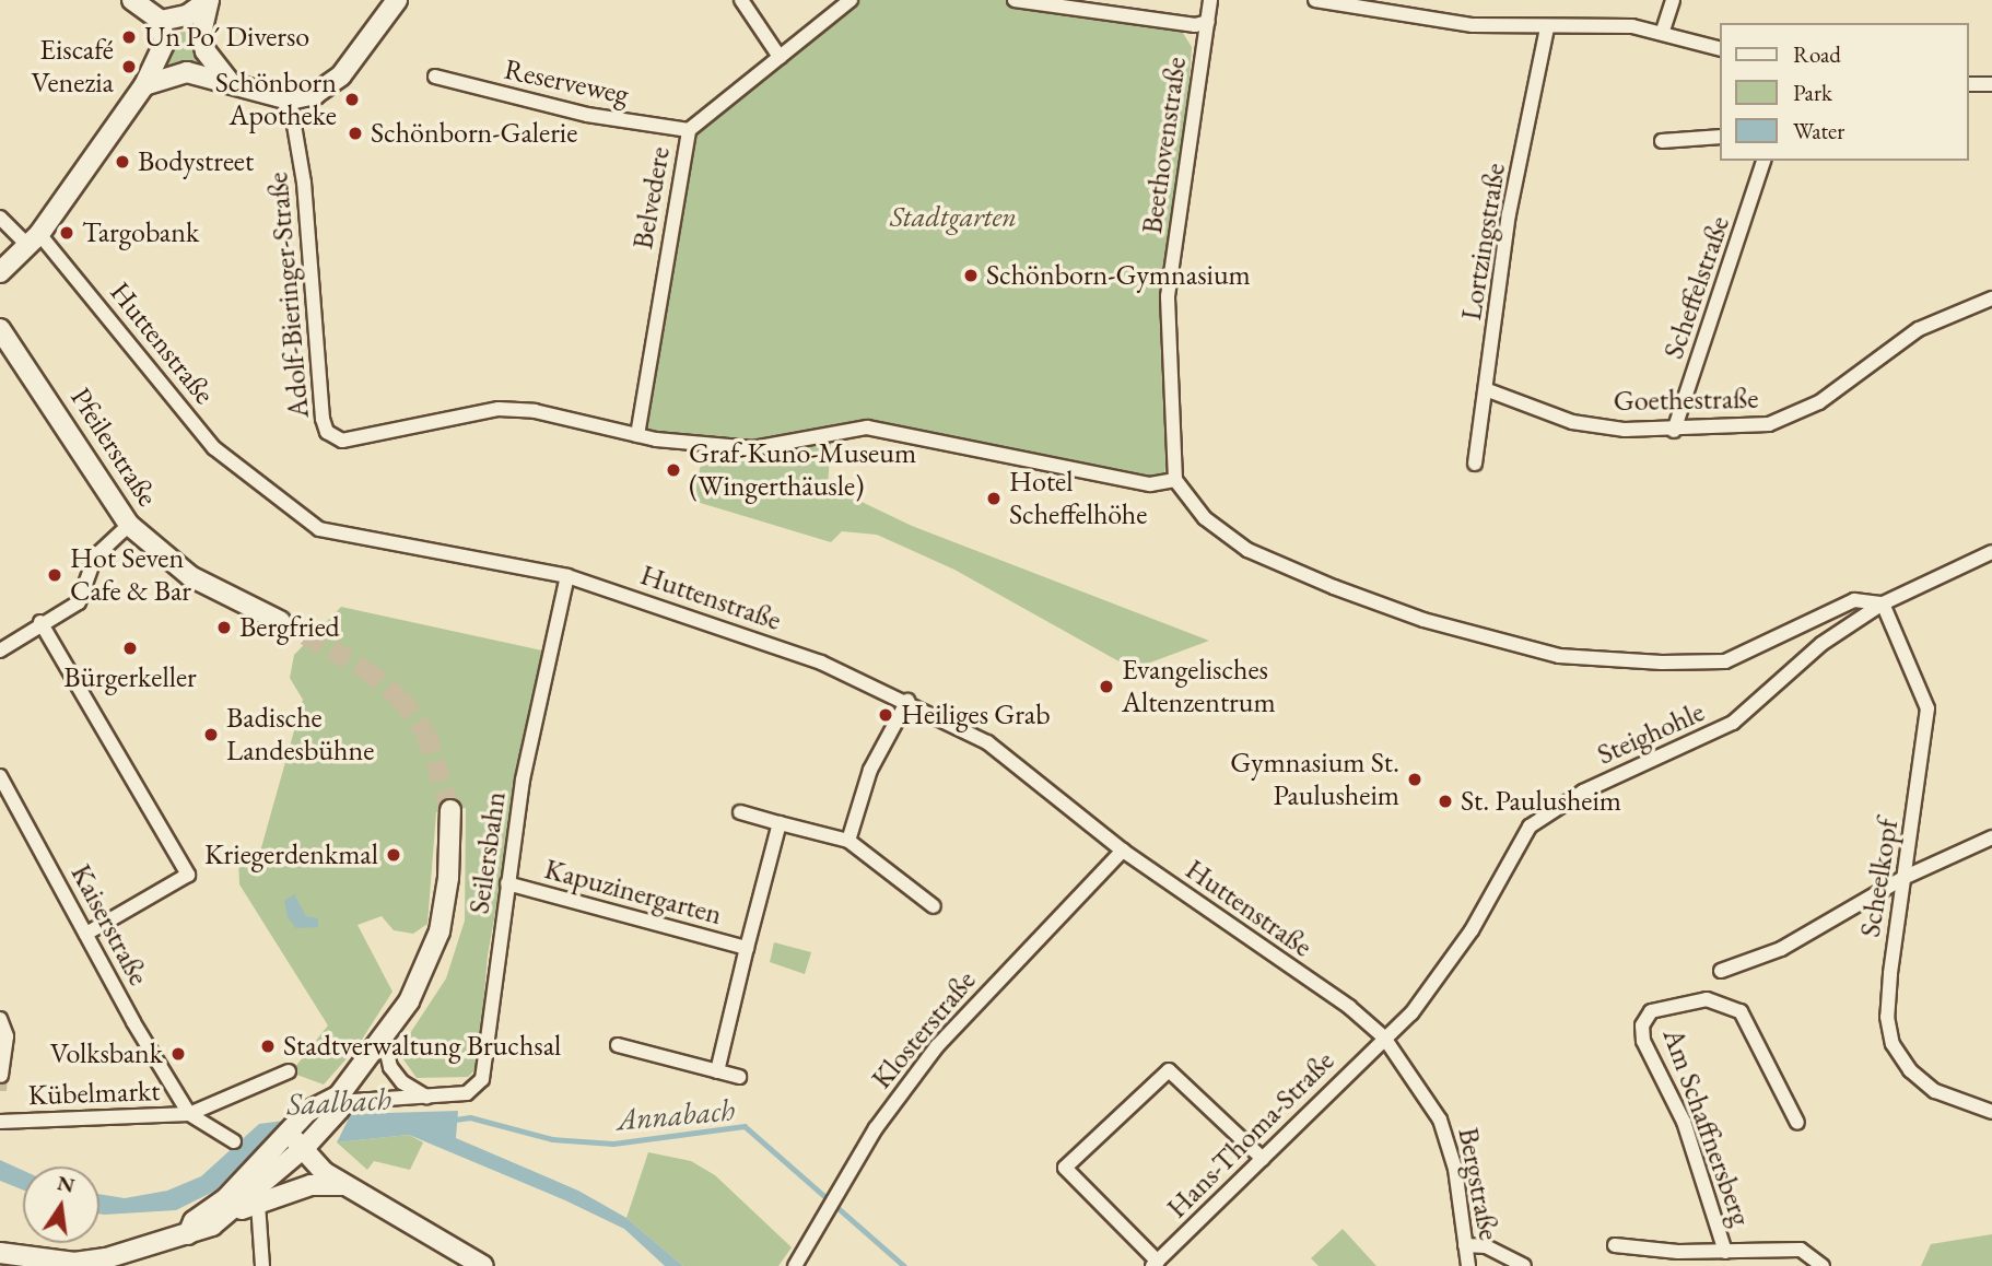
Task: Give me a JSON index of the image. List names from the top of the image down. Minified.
{"streets":{"main road":["Pfeilerstraße"],"street":["Reserveweg","Beethovenstraße","Belvedere","Lortzingstraße","Scheffelstraße","Adolf-Bieringer-Straße","Huttenstraße","Goethestraße","Steighohle","Seilersbahn","Scheelkopf","Kapuzinergarten","Kaiserstraße","Klosterstraße","Kübelmarkt","Am Schaffnersberg","Hans-Thoma-Straße","Bergstraße"]},"crossings":[["Reserveweg","Belvedere"],["Beethovenstraße","Adolf-Bieringer-Straße"],["Belvedere","Adolf-Bieringer-Straße"],["Lortzingstraße","Goethestraße"],["Scheffelstraße","Goethestraße"],["Huttenstraße","Steighohle"],["Huttenstraße","Seilersbahn"],["Huttenstraße","Klosterstraße"],["Huttenstraße","Hans-Thoma-Straße"],["Huttenstraße","Bergstraße"],["Steighohle","Scheelkopf"],["Steighohle","Hans-Thoma-Straße"],["Steighohle","Bergstraße"],["Seilersbahn","Kapuzinergarten"],["Kaiserstraße","Kübelmarkt"],["Hans-Thoma-Straße","Bergstraße"]],"water":["Saalbach","Annabach"],"parks":["Stadtgarten"],"places":["Un Po´ Diverso","Eiscafé Venezia","Schönborn Apotheke","Schönborn-Galerie","Bodystreet","Targobank","Schönborn-Gymnasium","Graf-Kuno-Museum (Wingerthäusle)","Hotel Scheffelhöhe","Hot Seven Cafe & Bar","Bergfried","Bürgerkeller","Evangelisches Altenzentrum","Heiliges Grab","Badische Landesbühne","Gymnasium St. Paulusheim","St. Paulusheim","Kriegerdenkmal","Stadtverwaltung Bruchsal","Volksbank"],"legend":["Road","Park","Water"],"north":"top"}
